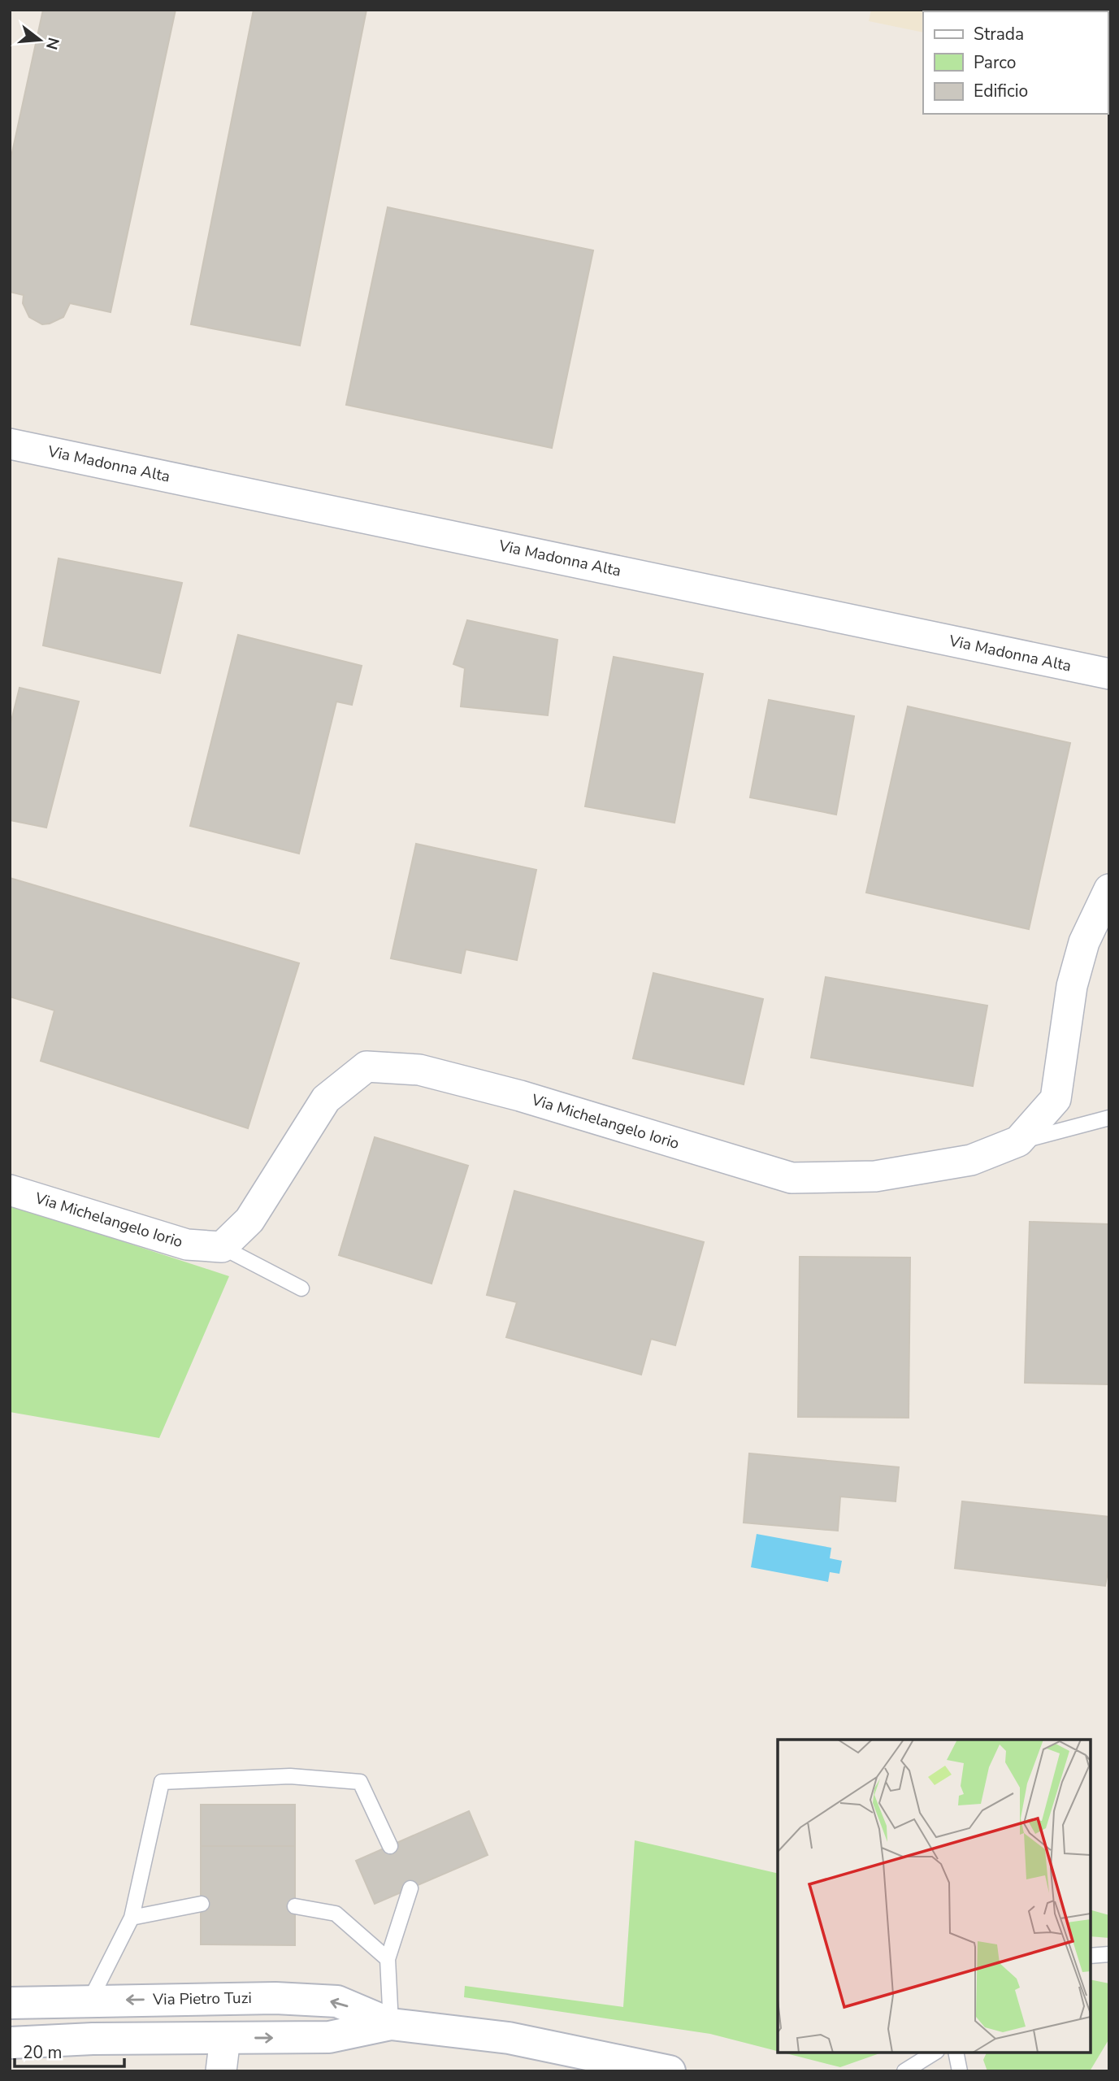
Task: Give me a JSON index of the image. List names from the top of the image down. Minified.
{"streets":{"main road":["Via Pietro Tuzi"],"street":["Via Madonna Alta","Via Michelangelo Iorio"]},"legend":["Strada","Parco","Edificio"],"scale_bar":"20 m","north":"right"}
